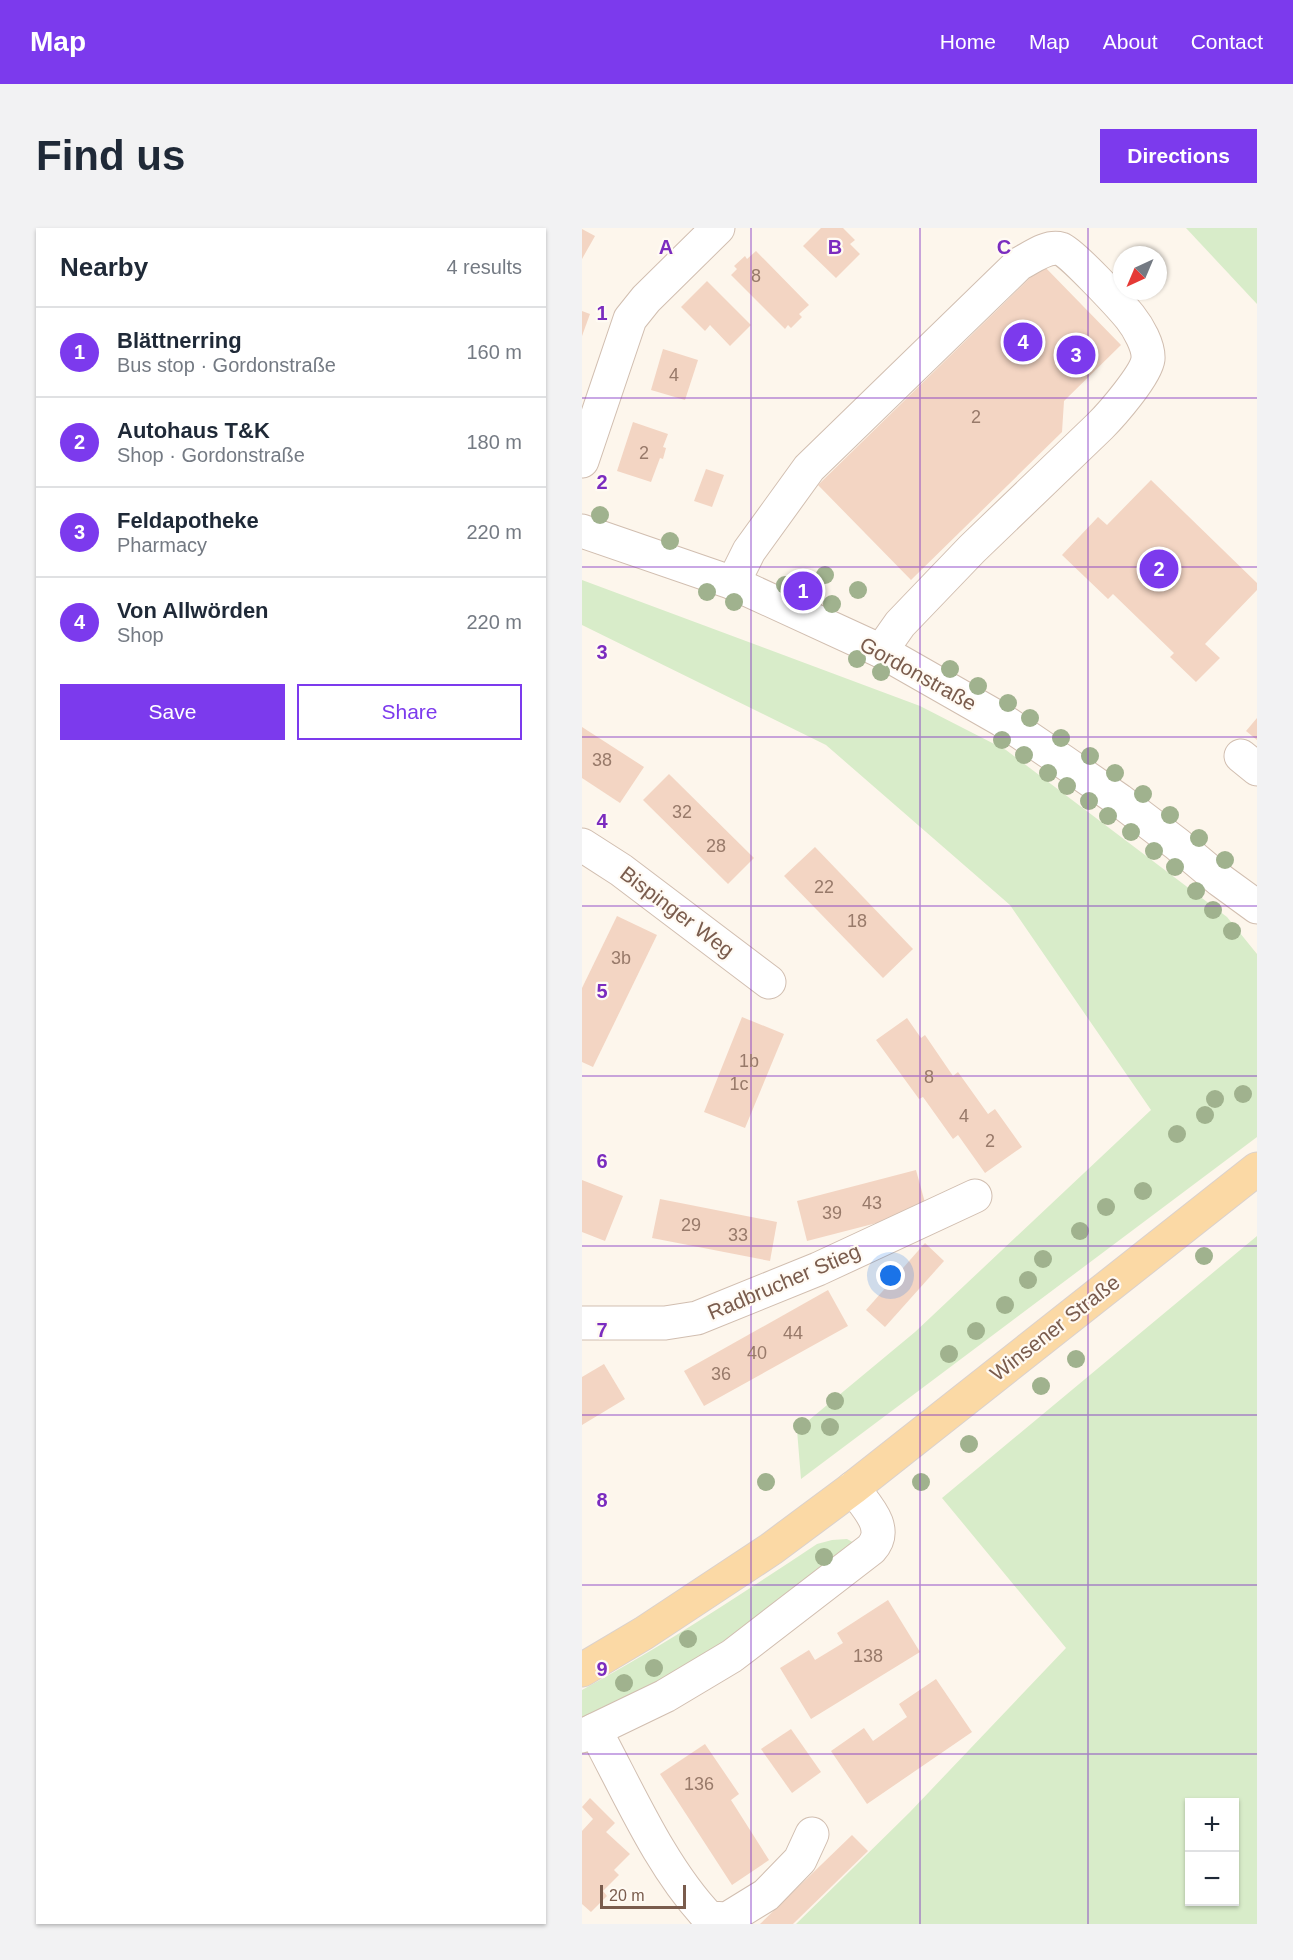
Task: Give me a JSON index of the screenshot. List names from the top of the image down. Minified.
{"streets":{"main road":["Winsener Straße"],"street":["Gordonstraße","Bispinger Weg","Radbrucher Stieg"]},"house_numbers":["8","4","2","2","38","32","28","22","18","3b","1b","8","1c","4","2","43","39","29","33","44","40","36","138","136"],"scale_bar":"20 m","north":"bottom left","page":{"header":"Map","nav":["Home","Map","About","Contact"],"buttons":["Directions",["Save","Share"]],"title":"Find us","heading":["Nearby","4 results"],"list":[{"mark":"1","name":"Blättnerring","note":"Bus stop · Gordonstraße","value":"160 m"},{"mark":"2","name":"Autohaus T&K","note":"Shop · Gordonstraße","value":"180 m"},{"mark":"3","name":"Feldapotheke","note":"Pharmacy","value":"220 m"},{"mark":"4","name":"Von Allwörden","note":"Shop","value":"220 m"}],"pins":["4","3","2","1"],"map_buttons":["+","−"],"scale":"20 m"},"grid":{"columns":["A","B","C"],"rows":["1","2","3","4","5","6","7","8","9"]}}
